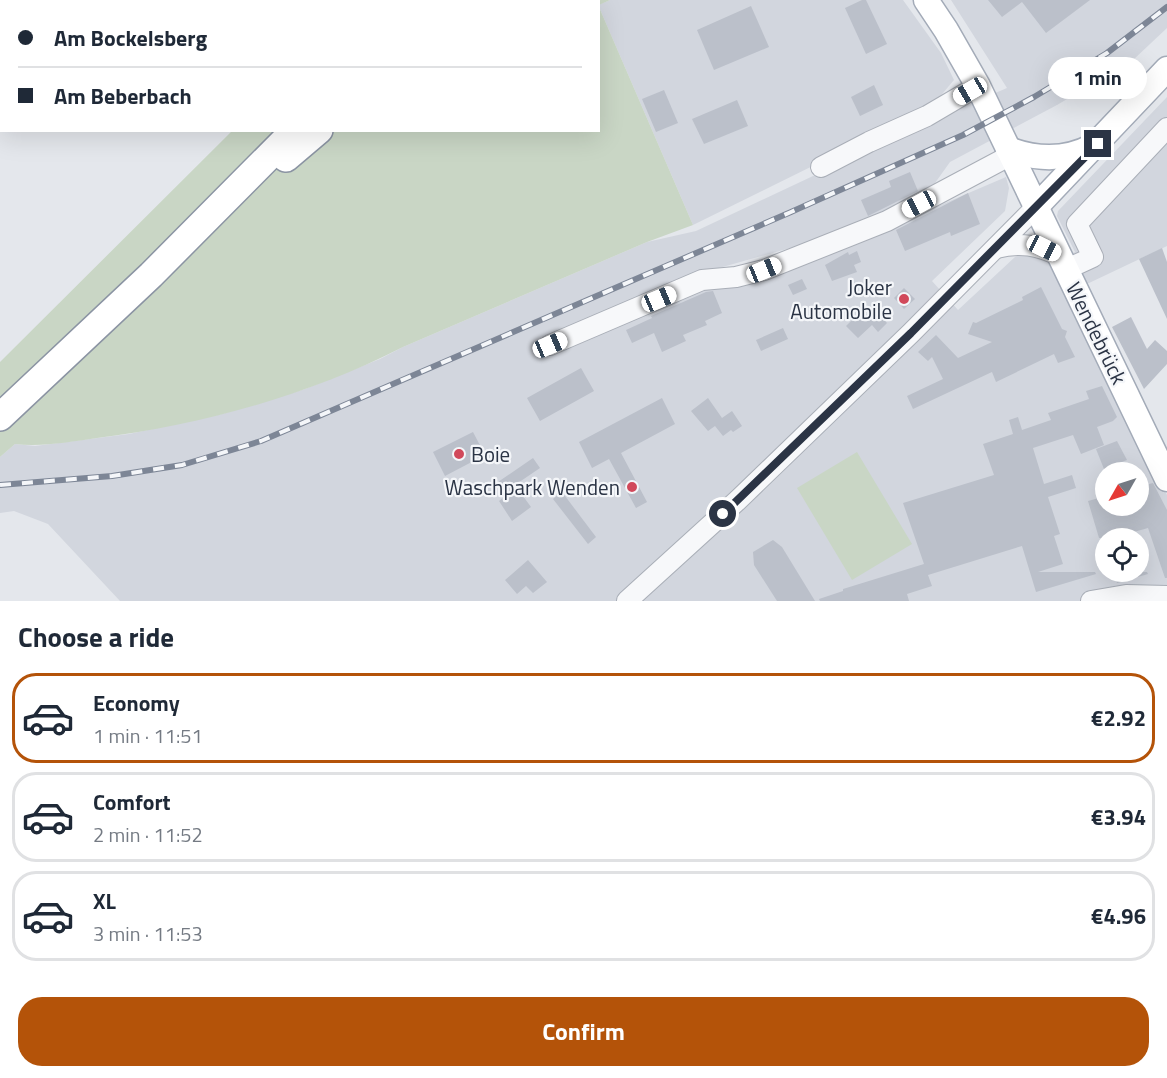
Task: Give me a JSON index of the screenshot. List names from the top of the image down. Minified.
{"streets":{"main road":["Wendebrück"]},"places":["Joker Automobile","Boie","Waschpark Wenden"],"north":"bottom left","page":{"banner":["Am Bockelsberg","Am Beberbach"],"bubble":"1 min","heading":"Choose a ride","list":[{"name":"Economy","note":"1 min · 11:51","value":"€2.92"},{"name":"Comfort","note":"2 min · 11:52","value":"€3.94"},{"name":"XL","note":"3 min · 11:53","value":"€4.96"}],"buttons":"Confirm"}}
